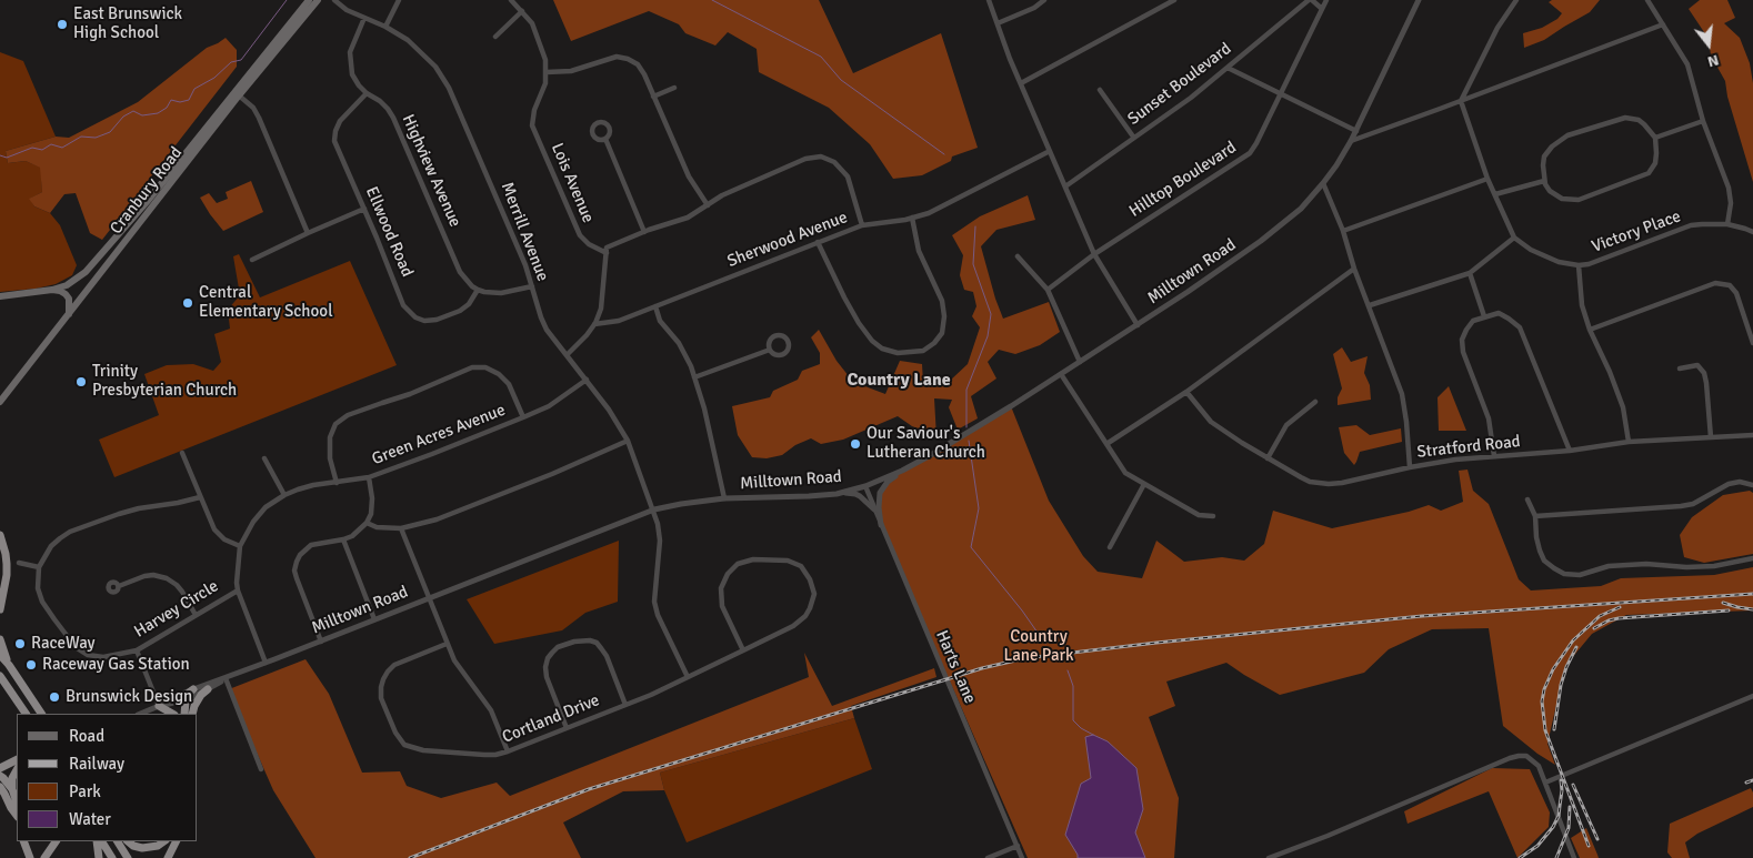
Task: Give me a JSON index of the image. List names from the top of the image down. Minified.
{"streets":{"main road":["Cranbury Road"],"street":["Sunset Boulevard","Highview Avenue","Hilltop Boulevard","Lois Avenue","Ellwood Road","Merrill Avenue","Victory Place","Sherwood Avenue","Milltown Road","Green Acres Avenue","Stratford Road","Harvey Circle","Harts Lane","Cortland Drive"]},"crossings":[["Highview Avenue","Ellwood Road"],["Highview Avenue","Merrill Avenue"],["Merrill Avenue","Milltown Road"],["Merrill Avenue","Green Acres Avenue"],["Merrill Avenue","Cortland Drive"],["Milltown Road","Green Acres Avenue"],["Milltown Road","Harts Lane"],["Green Acres Avenue","Harvey Circle"]],"districts":["Country Lane"],"parks":["Country Lane Park"],"places":["East Brunswick High School","Central Elementary School","Trinity Presbyterian Church","Our Saviour's Lutheran Church","RaceWay","Raceway Gas Station","Brunswick Design"],"legend":["Road","Railway","Park","Water"],"north":"bottom"}
